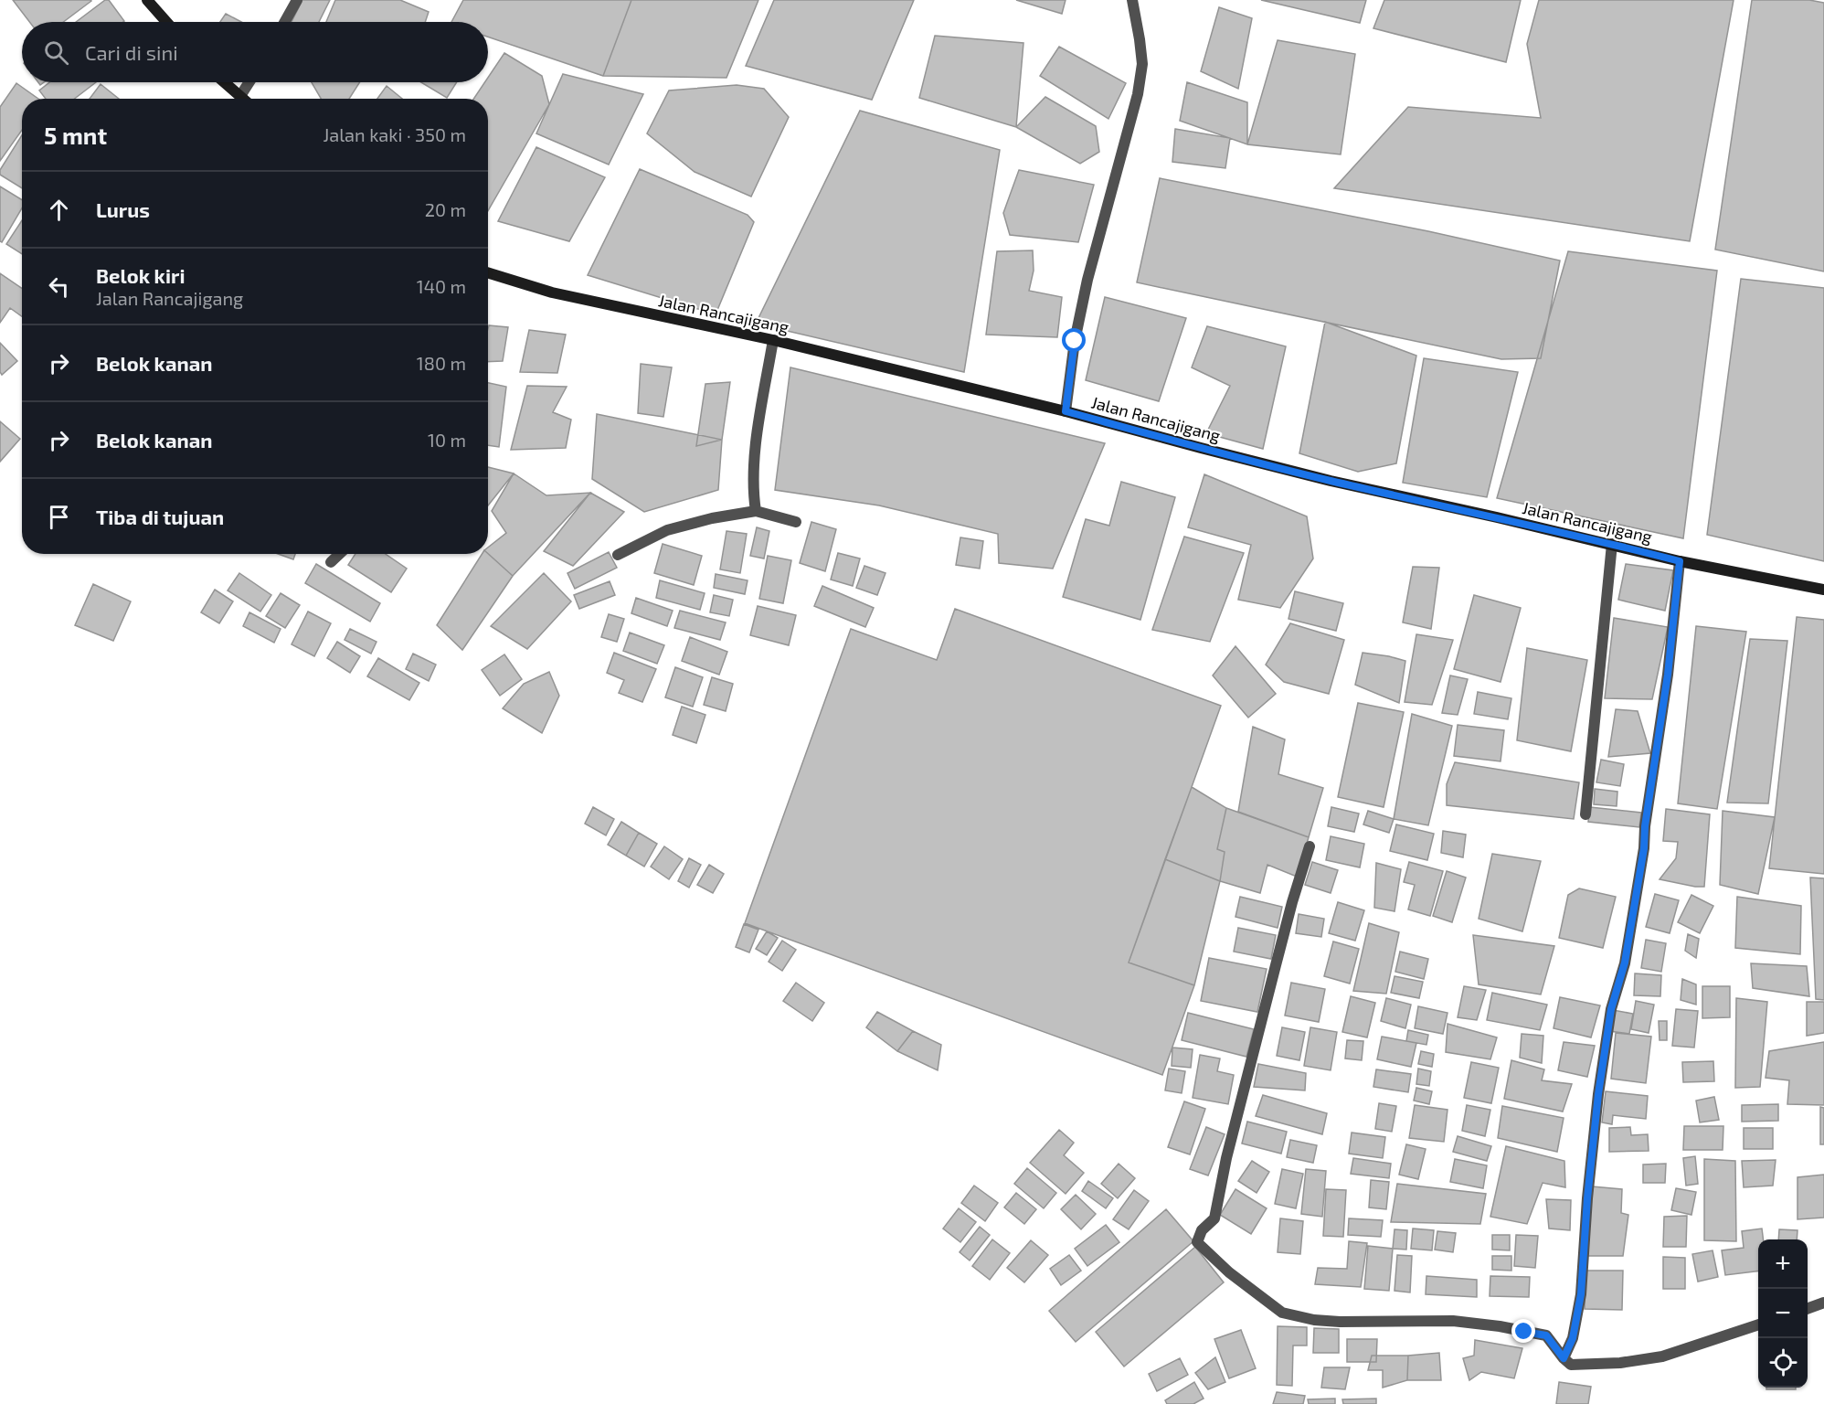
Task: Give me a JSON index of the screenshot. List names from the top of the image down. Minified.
{"streets":{"main road":["Jalan Rancajigang"]},"page":{"search":"Cari di sini","heading":["5 mnt","Jalan kaki · 350 m"],"list":[["Lurus","20 m"],["Belok kiri","Jalan Rancajigang","140 m"],["Belok kanan","180 m"],["Belok kanan","10 m"],"Tiba di tujuan"],"map_buttons":["+","−"]}}
